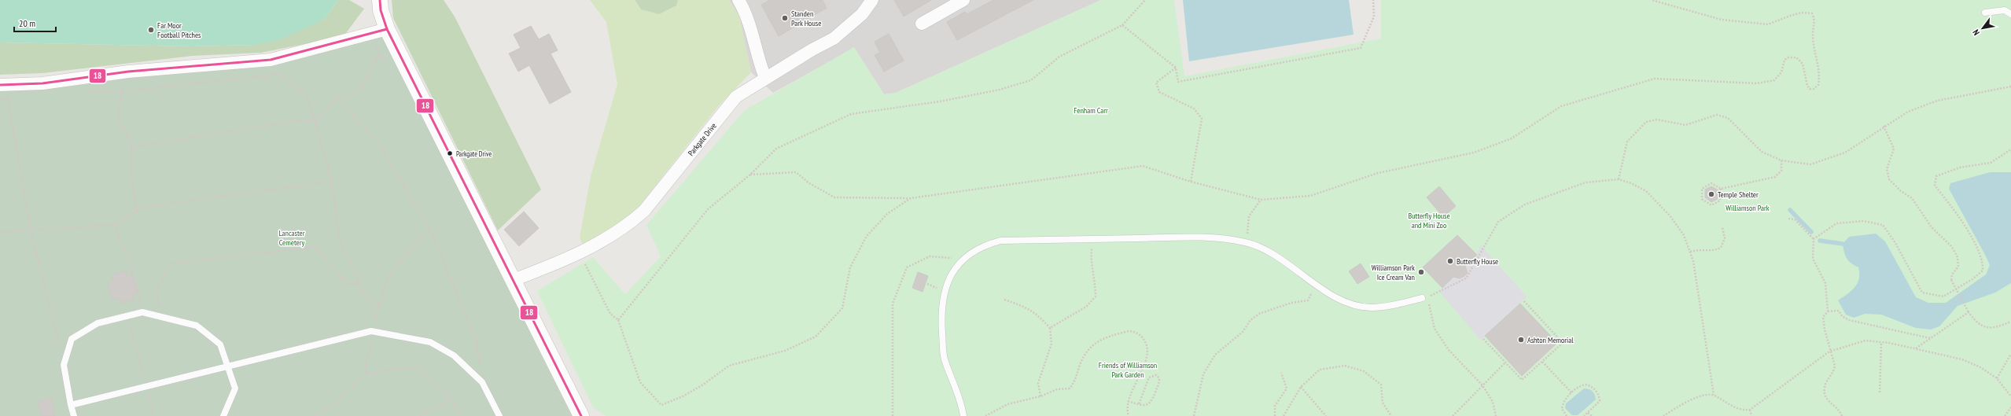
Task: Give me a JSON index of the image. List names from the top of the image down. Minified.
{"streets":{"street":["Parkgate Drive"]},"parks":["Fenham Carr","Williamson Park","Butterfly House and Mini Zoo","Lancaster Cemetery","Friends of Williamson Park Garden"],"places":["Standen Park House","Far Moor Football Pitches","Parkgate Drive","Temple Shelter","Butterfly House","Williamson Park Ice Cream Van","Ashton Memorial"],"lines":["transit line 18"],"scale_bar":"20 m","north":"bottom left"}
